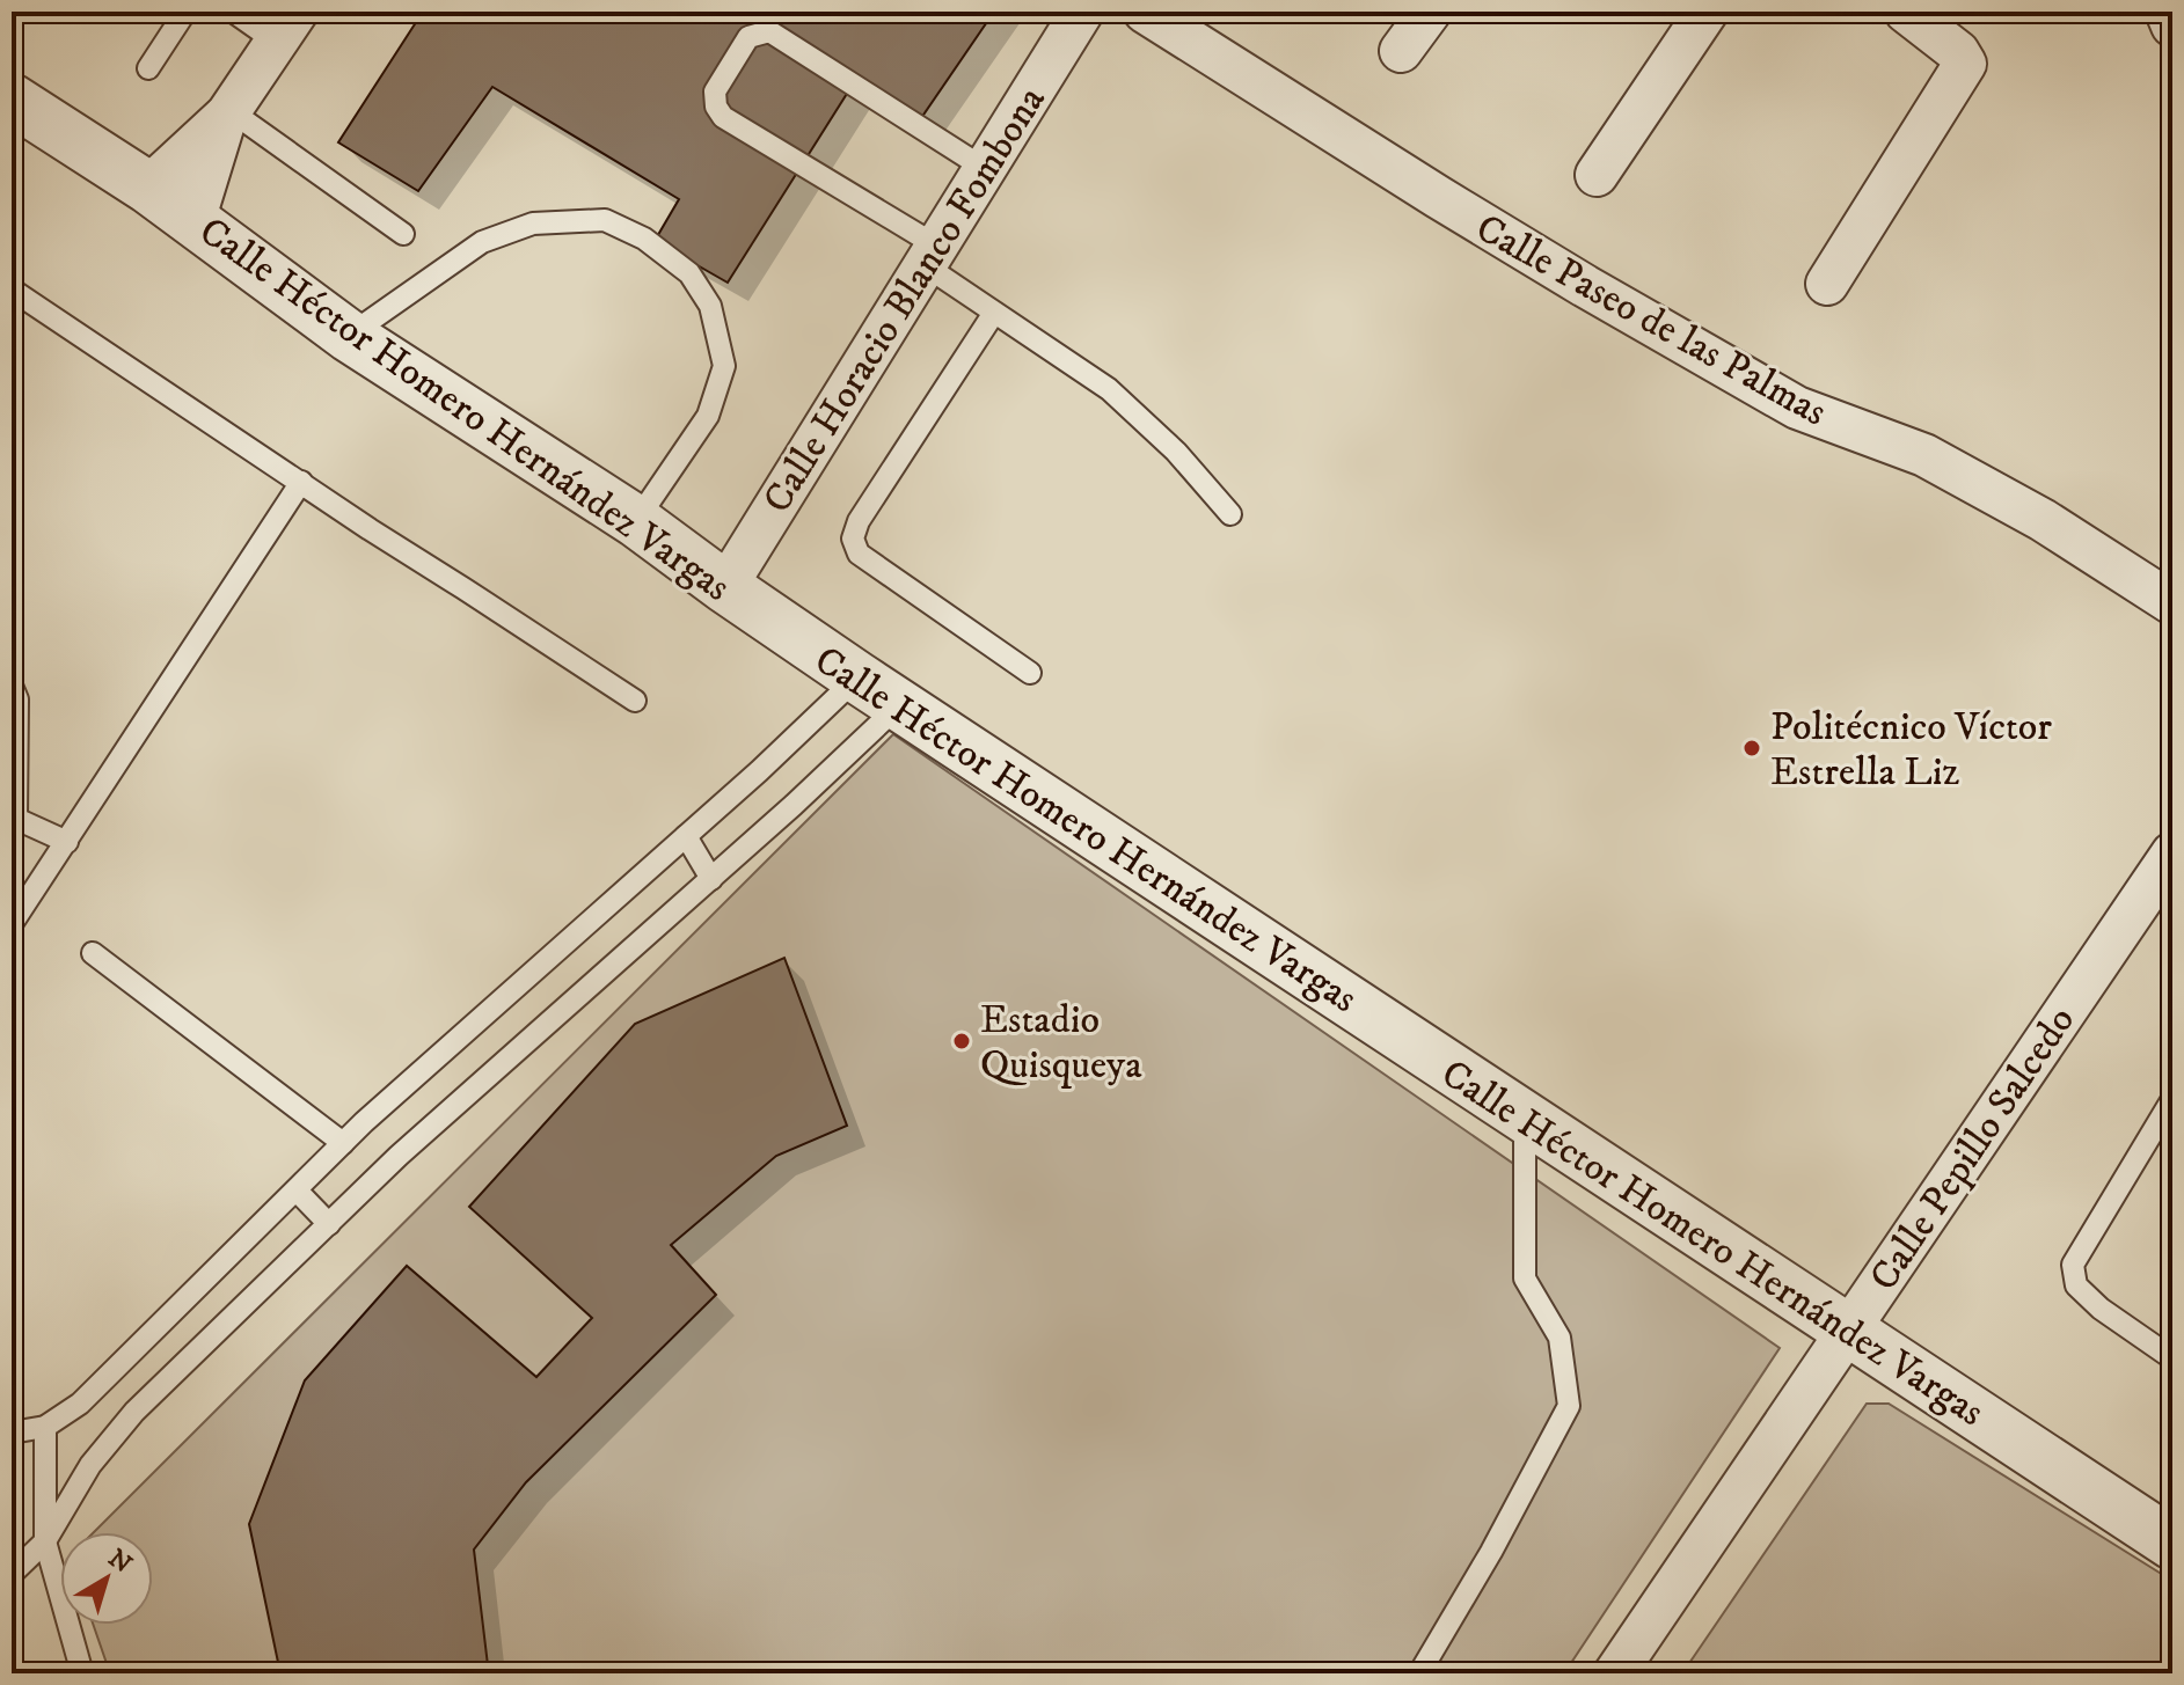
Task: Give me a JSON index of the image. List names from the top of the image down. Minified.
{"streets":{"street":["Calle Horacio Blanco Fombona","Calle Paseo de las Palmas","Calle Héctor Homero Hernández Vargas","Calle Pepillo Salcedo"]},"crossings":[["Calle Horacio Blanco Fombona","Calle Héctor Homero Hernández Vargas"],["Calle Héctor Homero Hernández Vargas","Calle Pepillo Salcedo"]],"places":["Politécnico Víctor Estrella Liz","Estadio Quisqueya"],"north":"top right"}
